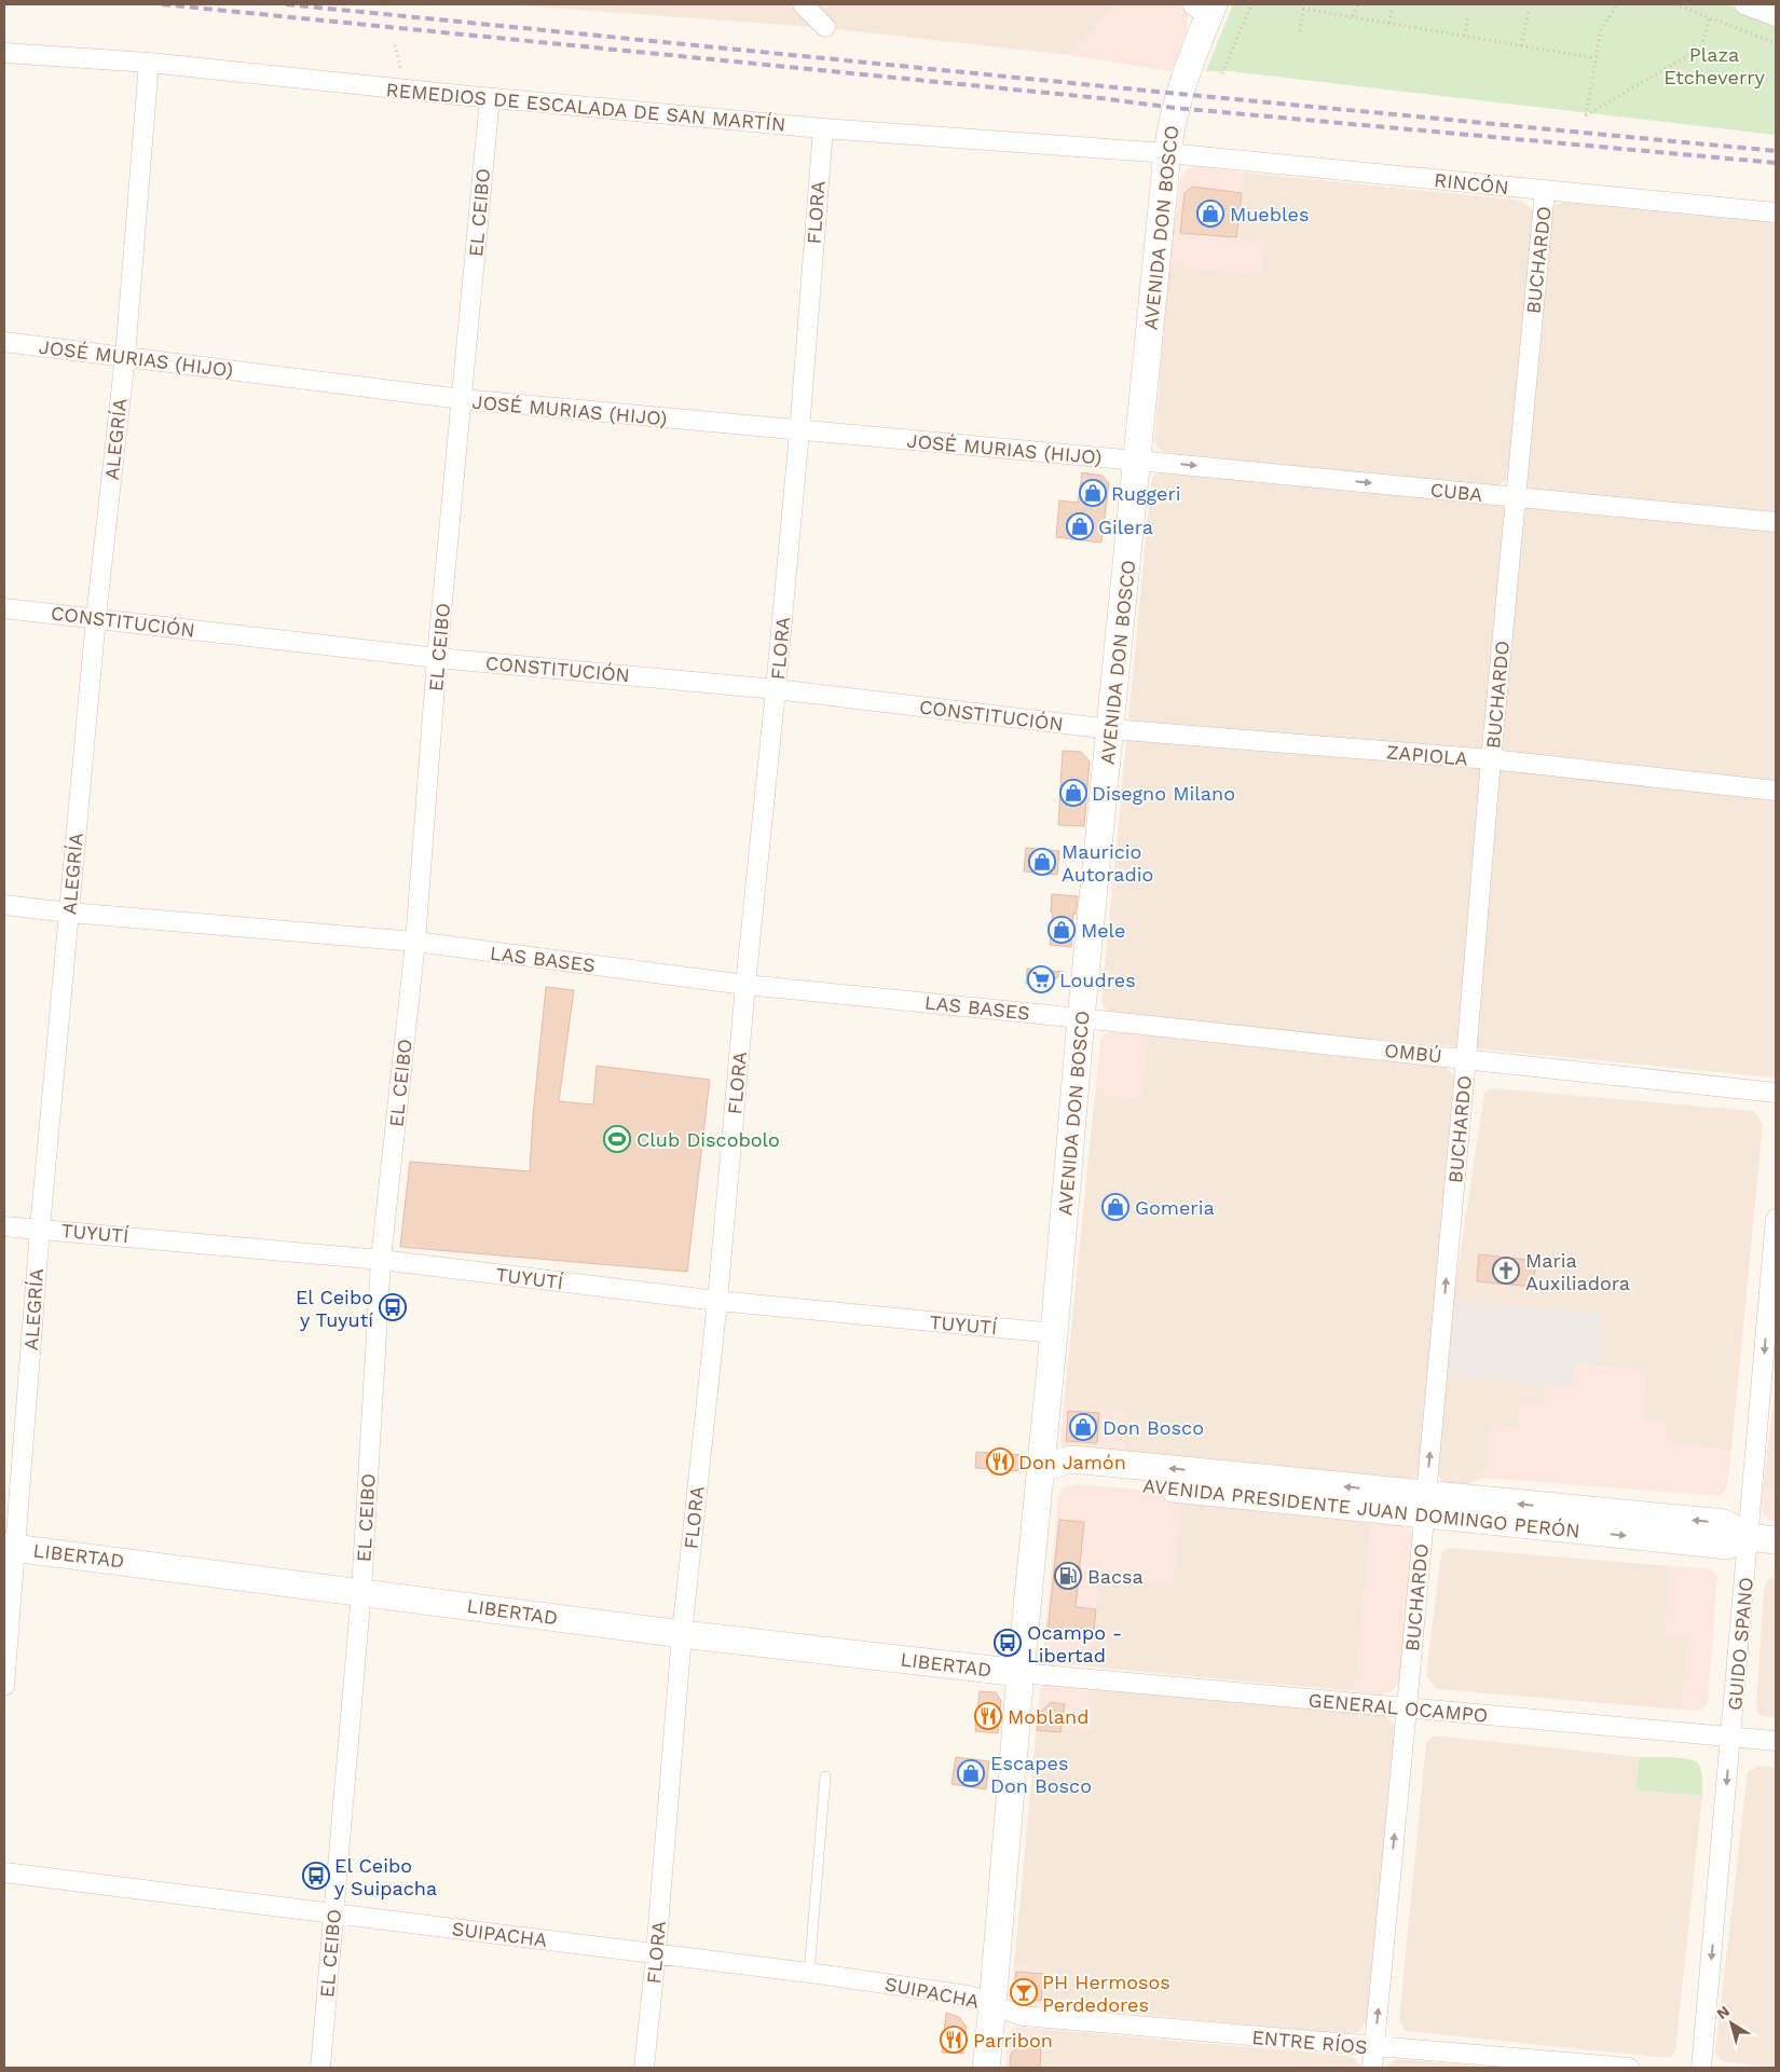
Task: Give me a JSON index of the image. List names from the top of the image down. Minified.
{"streets":{"main road":["AVENIDA DON BOSCO","AVENIDA PRESIDENTE JUAN DOMINGO PERÓN","LIBERTAD"],"street":["REMEDIOS DE ESCALADA DE SAN MARTÍN","RINCÓN","EL CEIBO","FLORA","BUCHARDO","JOSÉ MURIAS (HIJO)","ALEGRÍA","CUBA","CONSTITUCIÓN","ZAPIOLA","LAS BASES","OMBÚ","TUYUTÍ","GUIDO SPANO","GENERAL OCAMPO","SUIPACHA","ENTRE RÍOS"]},"crossings":[["REMEDIOS DE ESCALADA DE SAN MARTÍN","RINCÓN"],["REMEDIOS DE ESCALADA DE SAN MARTÍN","EL CEIBO"],["REMEDIOS DE ESCALADA DE SAN MARTÍN","FLORA"],["REMEDIOS DE ESCALADA DE SAN MARTÍN","AVENIDA DON BOSCO"],["REMEDIOS DE ESCALADA DE SAN MARTÍN","ALEGRÍA"],["RINCÓN","AVENIDA DON BOSCO"],["RINCÓN","BUCHARDO"],["EL CEIBO","JOSÉ MURIAS (HIJO)"],["EL CEIBO","CONSTITUCIÓN"],["EL CEIBO","LAS BASES"],["EL CEIBO","TUYUTÍ"],["EL CEIBO","LIBERTAD"],["EL CEIBO","SUIPACHA"],["FLORA","JOSÉ MURIAS (HIJO)"],["FLORA","CONSTITUCIÓN"],["FLORA","LAS BASES"],["FLORA","TUYUTÍ"],["FLORA","LIBERTAD"],["FLORA","SUIPACHA"],["AVENIDA DON BOSCO","JOSÉ MURIAS (HIJO)"],["AVENIDA DON BOSCO","CUBA"],["AVENIDA DON BOSCO","CONSTITUCIÓN"],["AVENIDA DON BOSCO","ZAPIOLA"],["AVENIDA DON BOSCO","LAS BASES"],["AVENIDA DON BOSCO","OMBÚ"],["AVENIDA DON BOSCO","TUYUTÍ"],["AVENIDA DON BOSCO","AVENIDA PRESIDENTE JUAN DOMINGO PERÓN"],["AVENIDA DON BOSCO","LIBERTAD"],["AVENIDA DON BOSCO","GENERAL OCAMPO"],["AVENIDA DON BOSCO","SUIPACHA"],["AVENIDA DON BOSCO","ENTRE RÍOS"],["BUCHARDO","CUBA"],["BUCHARDO","ZAPIOLA"],["BUCHARDO","OMBÚ"],["BUCHARDO","AVENIDA PRESIDENTE JUAN DOMINGO PERÓN"],["BUCHARDO","GENERAL OCAMPO"],["BUCHARDO","ENTRE RÍOS"],["JOSÉ MURIAS (HIJO)","ALEGRÍA"],["JOSÉ MURIAS (HIJO)","CUBA"],["ALEGRÍA","CONSTITUCIÓN"],["ALEGRÍA","LAS BASES"],["ALEGRÍA","TUYUTÍ"],["ALEGRÍA","LIBERTAD"],["CONSTITUCIÓN","ZAPIOLA"],["LAS BASES","OMBÚ"],["AVENIDA PRESIDENTE JUAN DOMINGO PERÓN","GUIDO SPANO"],["LIBERTAD","GENERAL OCAMPO"],["GUIDO SPANO","GENERAL OCAMPO"],["SUIPACHA","ENTRE RÍOS"]],"one_way":["BUCHARDO","CUBA","GUIDO SPANO"],"parks":["Plaza Etcheverry"],"places":{"shop":["Muebles","Ruggeri","Gilera","Disegno Milano","Mauricio Autoradio","Mele","Gomeria","Don Bosco","Escapes Don Bosco"],"supermarket":["Loudres"],"sports":["Club Discobolo"],"church":["Maria Auxiliadora"],"bus stop":["El Ceibo y Tuyutí","Ocampo - Libertad","El Ceibo y Suipacha"],"restaurant":["Don Jamón","Mobland","Parribon"],"fuel station":["Bacsa"],"bar":["PH Hermosos Perdedores"]},"north":"top left"}
